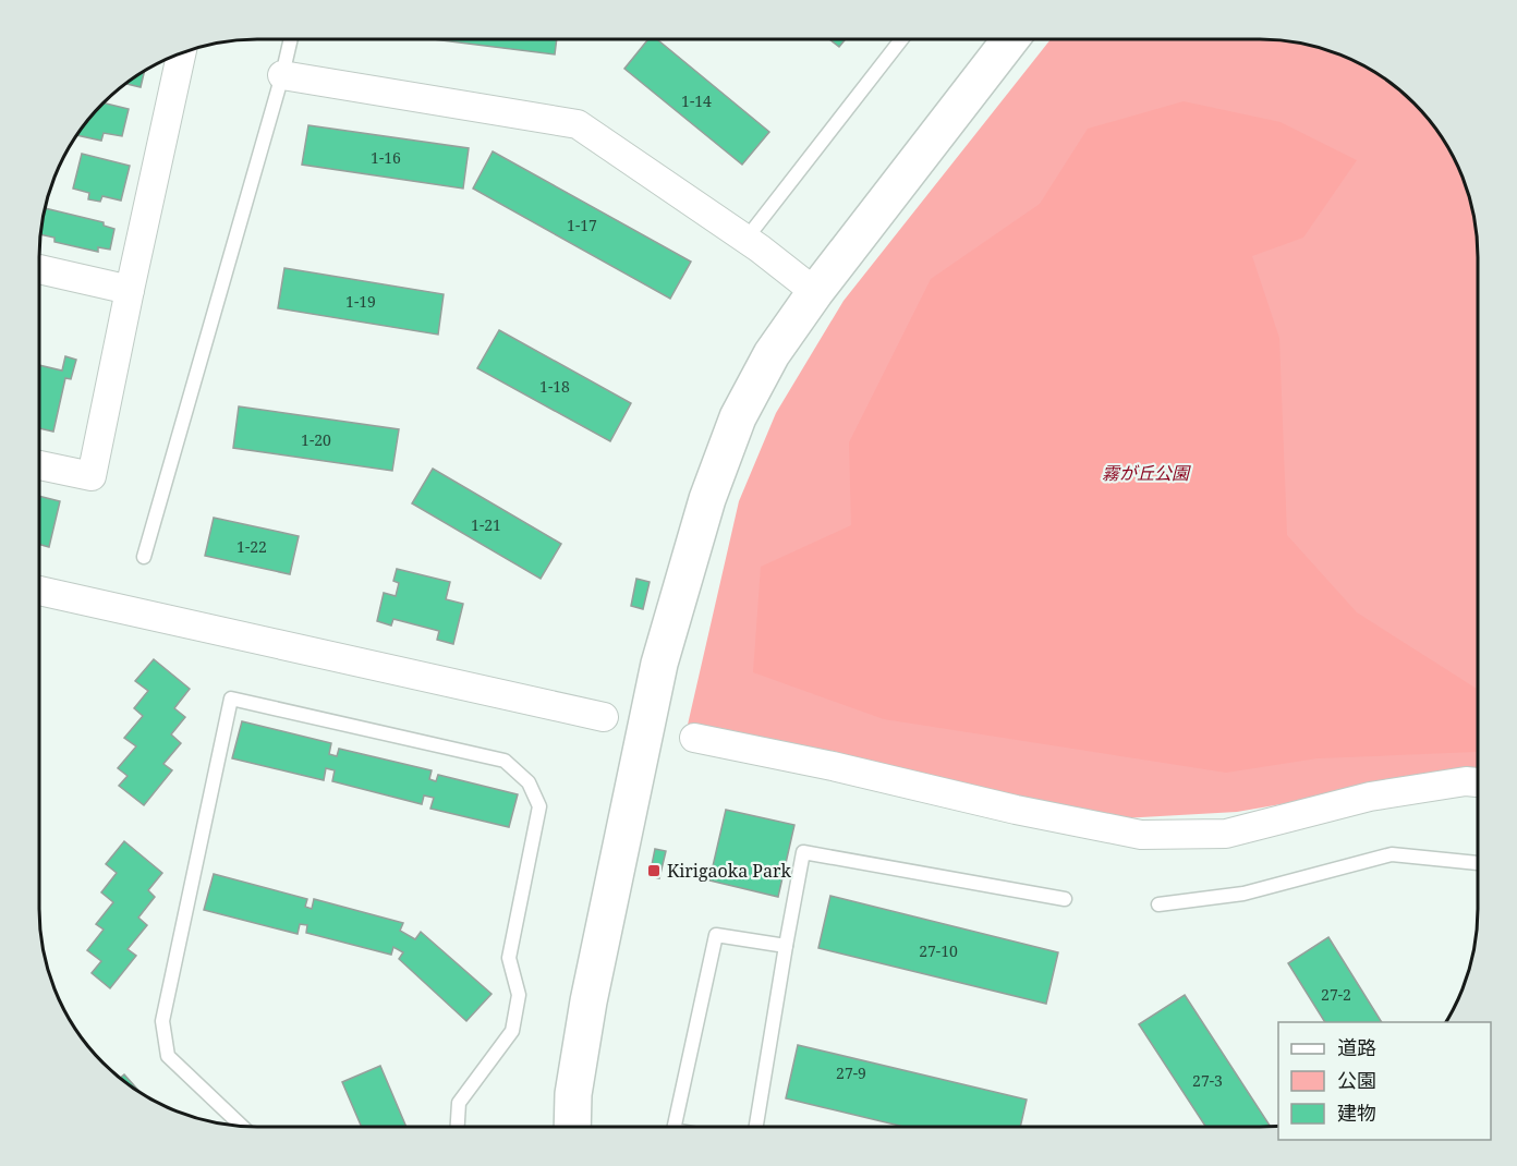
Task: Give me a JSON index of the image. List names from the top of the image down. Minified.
{"parks":["霧が丘公園"],"places":{"transit":["Kirigaoka Park"]},"house_numbers":["1-14","1-16","1-17","1-19","1-18","1-20","1-21","1-22","27-10","27-2","27-9","27-3"],"legend":["道路","公園","建物"]}
